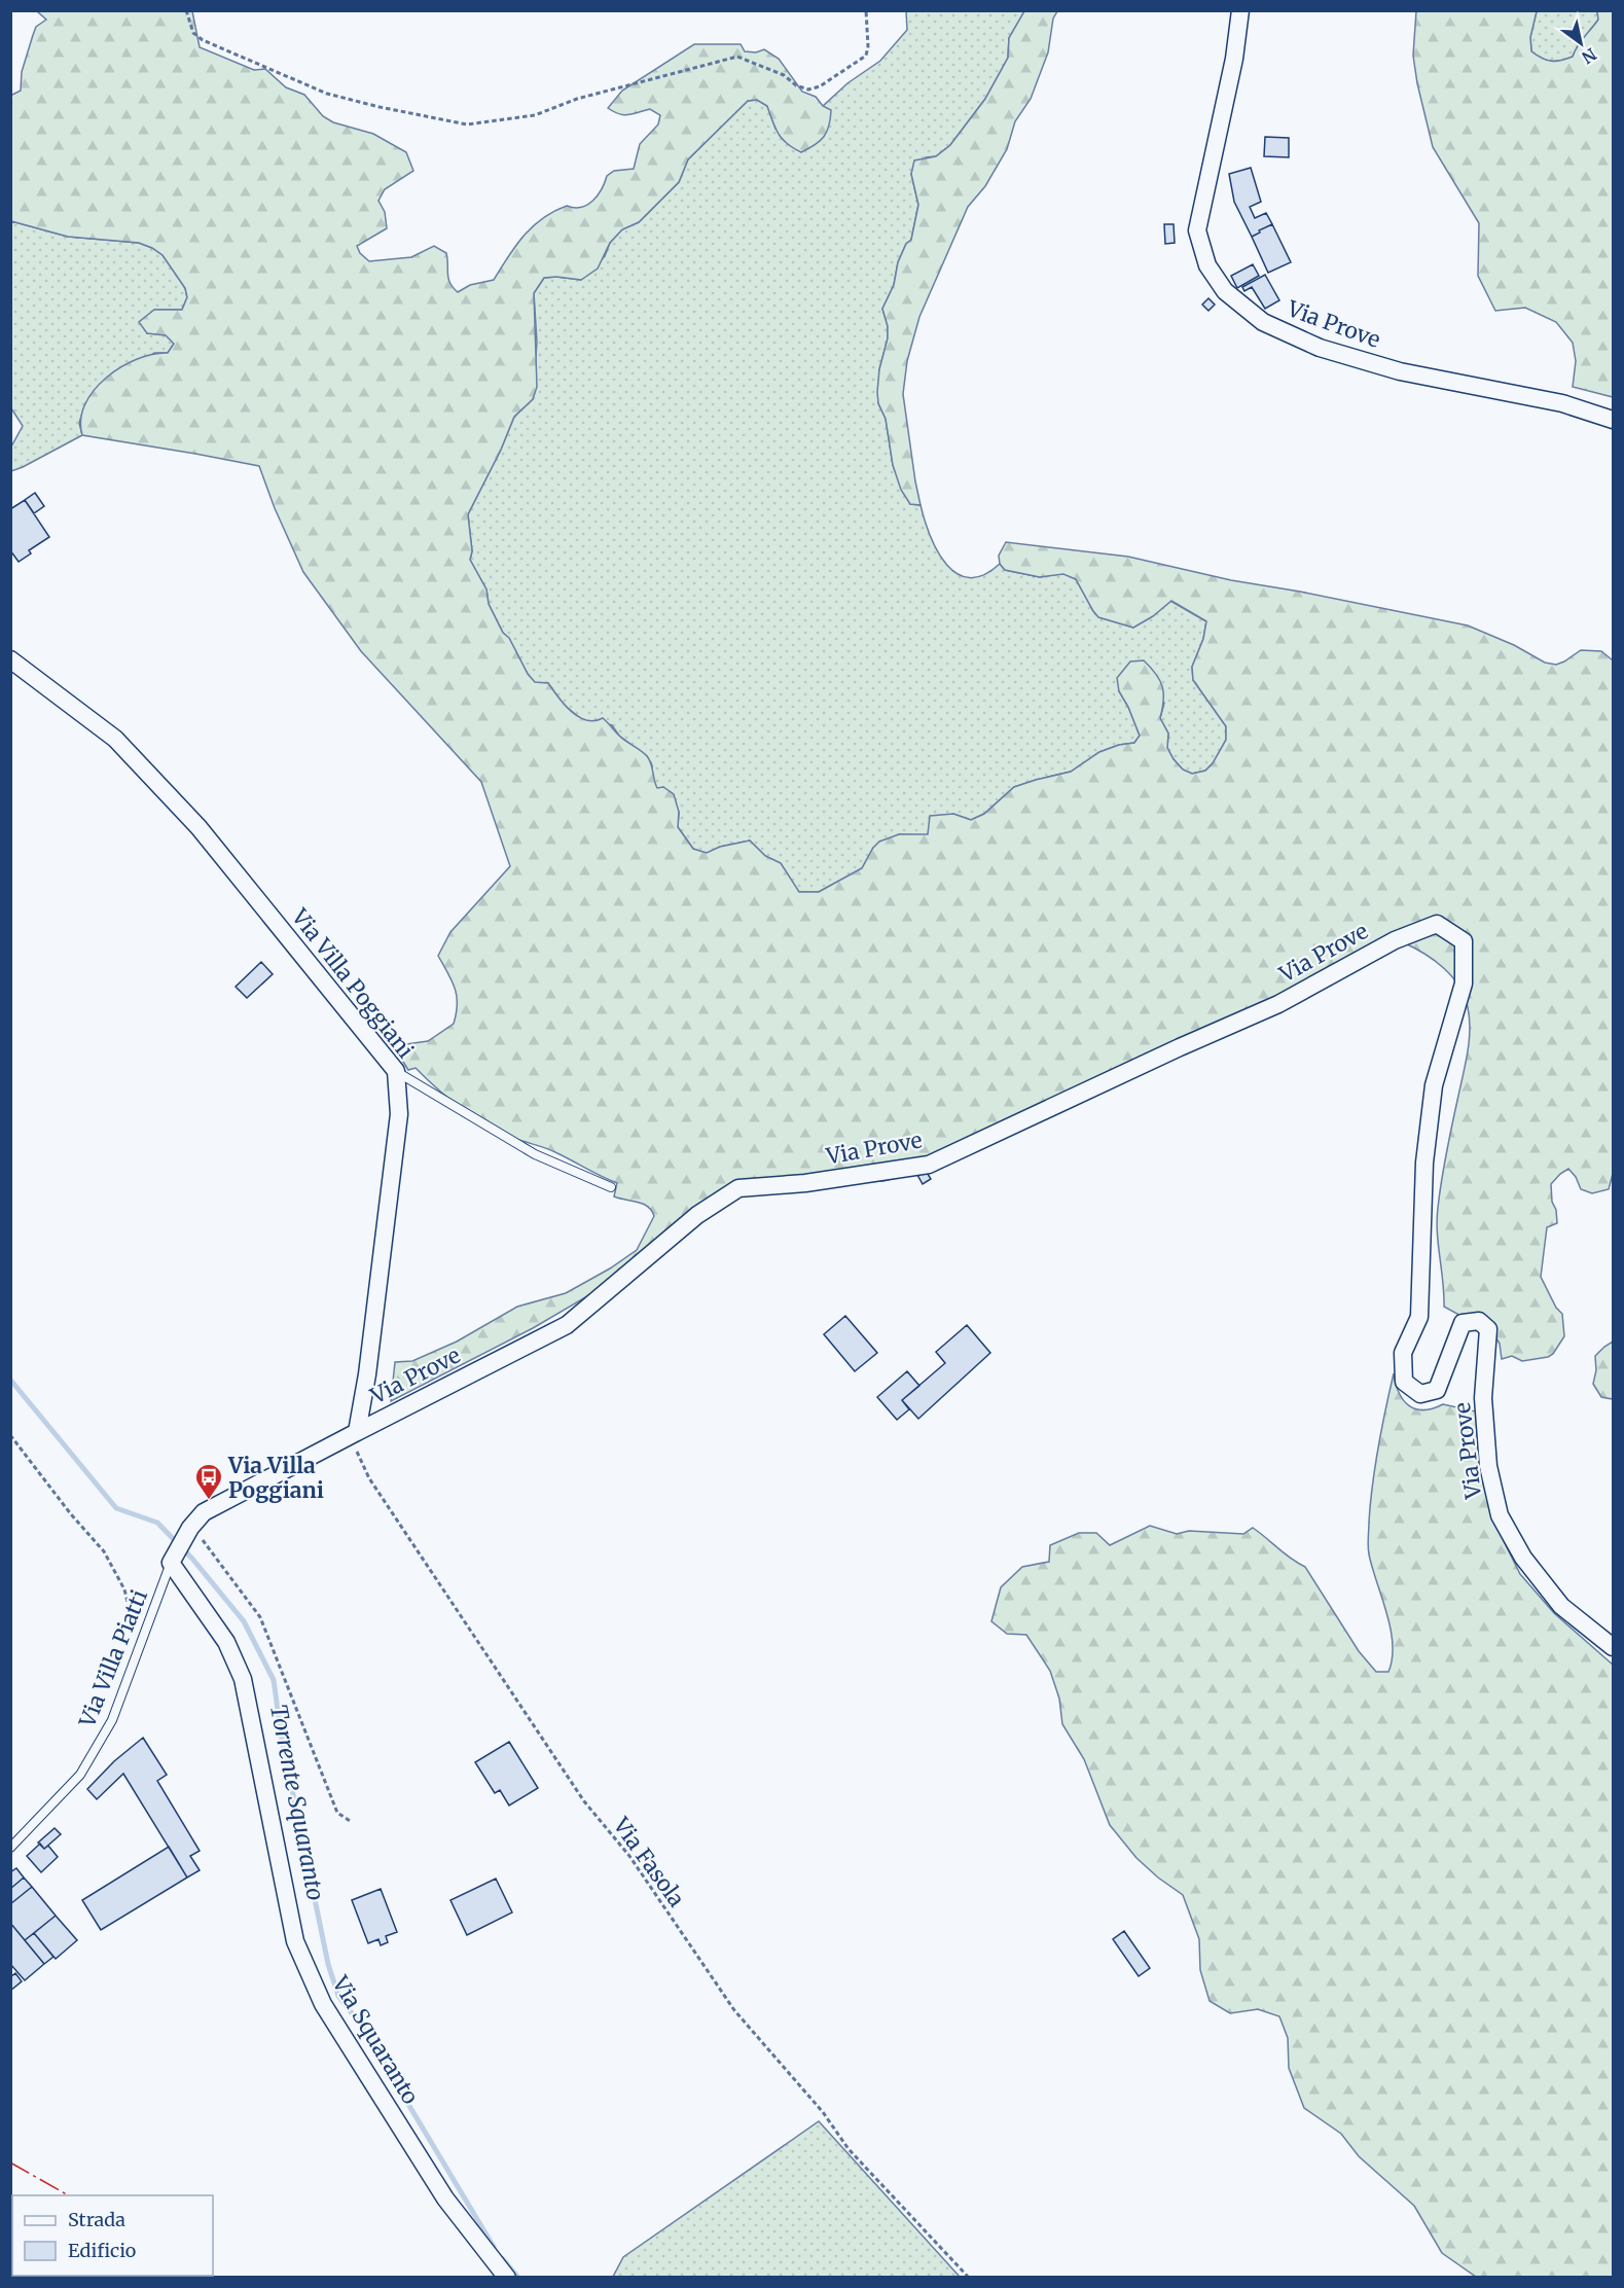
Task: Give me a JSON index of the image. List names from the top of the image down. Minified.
{"streets":{"street":["Via Prove","Via Villa Poggiani","Via Squaranto"],"lane":["Via Villa Piatti"],"path":["Via Fasola"]},"crossings":[["Via Prove","Via Villa Poggiani"],["Via Prove","Via Fasola"],["Via Villa Poggiani","Via Fasola"],["Via Villa Piatti","Via Squaranto"]],"water":["Torrente Squaranto"],"places":{"bus stop":["Via Villa Poggiani"]},"legend":["Strada","Edificio"],"north":"bottom right"}
